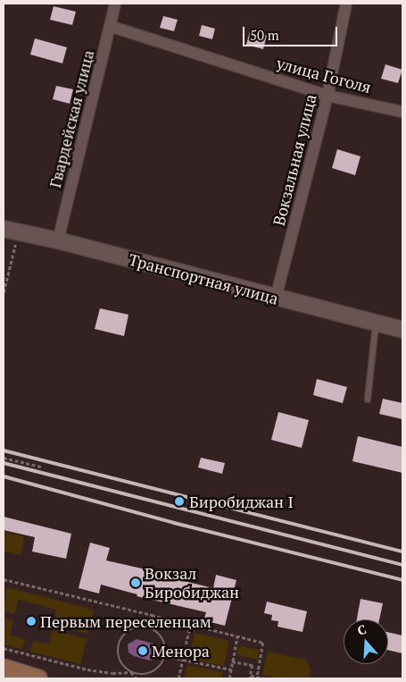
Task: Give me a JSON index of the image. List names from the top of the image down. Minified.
{"streets":{"main road":["Транспортная улица"],"street":["улица Гоголя","Гвардейская улица","Вокзальная улица"]},"crossings":[["улица Гоголя","Гвардейская улица"],["улица Гоголя","Вокзальная улица"],["Гвардейская улица","Транспортная улица"],["Вокзальная улица","Транспортная улица"]],"places":["Биробиджан I","Вокзал Биробиджан","Первым переселенцам","Менора"],"scale_bar":"50 m","north":"top"}
